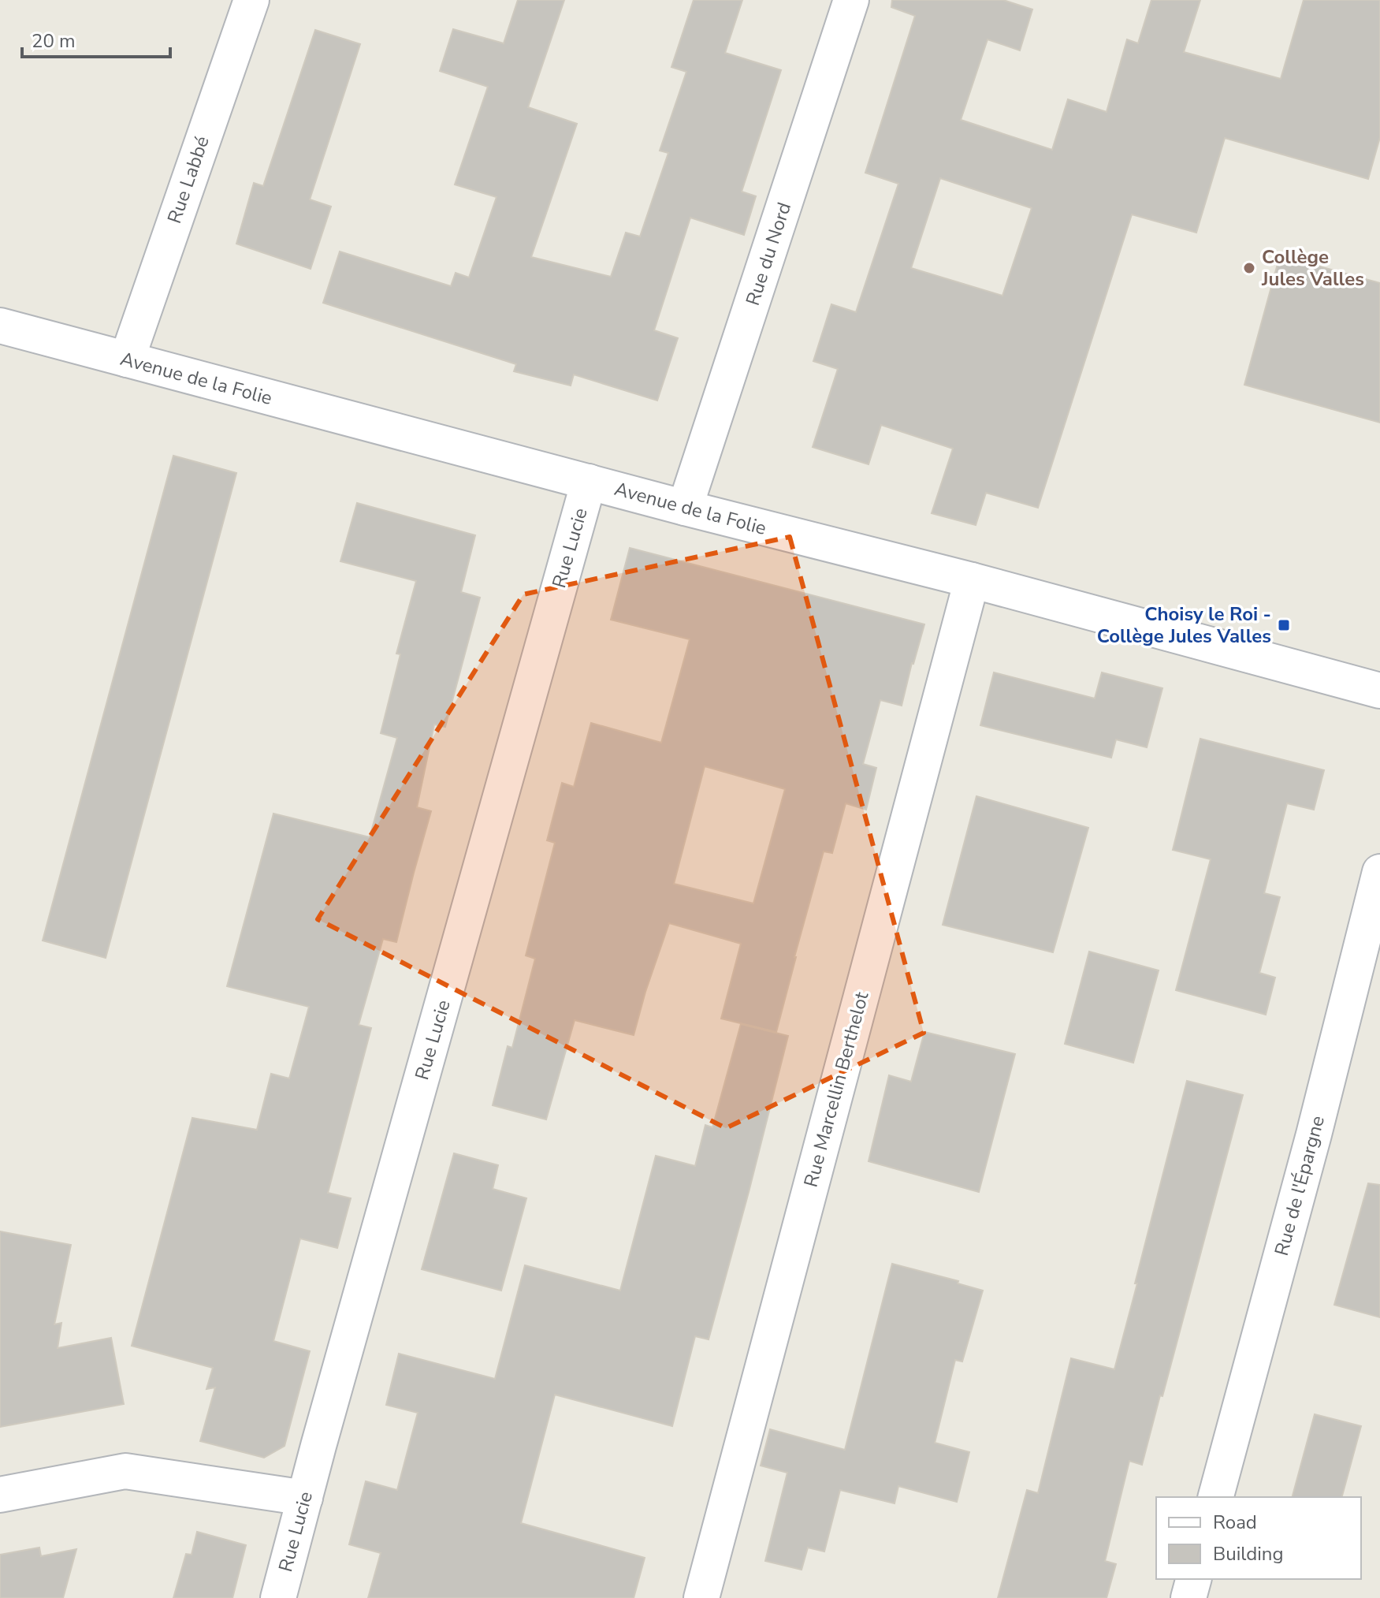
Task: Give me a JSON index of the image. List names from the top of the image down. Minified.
{"streets":{"street":["Rue Labbé","Rue du Nord","Avenue de la Folie","Rue Lucie","Rue Marcellin Berthelot","Rue de l'Épargne"]},"crossings":[["Rue Labbé","Avenue de la Folie"],["Rue du Nord","Avenue de la Folie"],["Avenue de la Folie","Rue Lucie"],["Avenue de la Folie","Rue Marcellin Berthelot"]],"places":{"other":["Collège Jules Valles"],"transit":["Choisy le Roi - Collège Jules Valles"]},"legend":["Road","Building"],"scale_bar":"20 m"}
